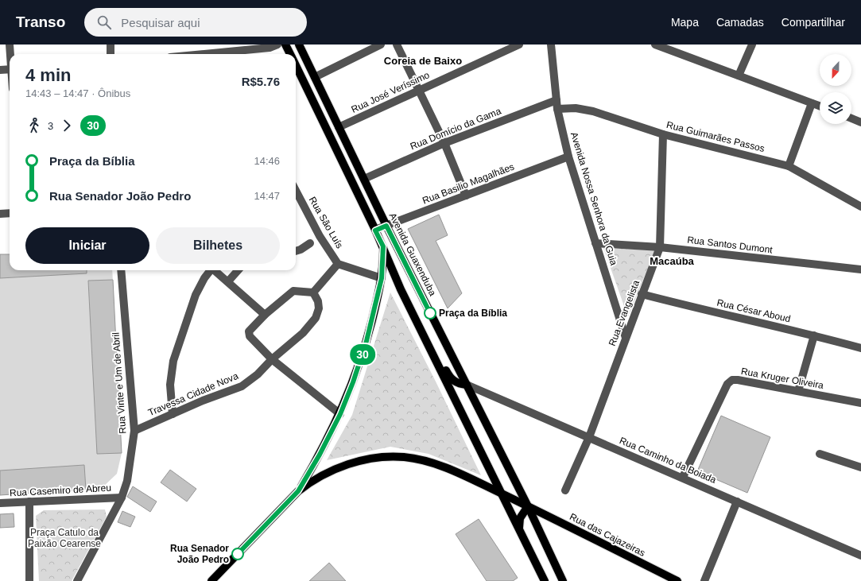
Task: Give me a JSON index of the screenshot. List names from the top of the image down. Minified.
{"streets":{"main road":["Avenida Guaxenduba","Rua das Cajazeiras"],"street":["Rua José Veríssimo","Rua Domício da Gama","Rua Guimarães Passos","Rua Basilio Magalhães","Avenida Nossa Senhora da Guia","Rua São Luís","Rua Santos Dumont","Rua César Aboud","Rua Evangelista","Rua Kruger Oliveira","Rua Vinte e Um de Abril","Travessa Cidade Nova","Rua Caminho da Boiada","Rua Casemiro de Abreu"]},"crossings":[["Rua José Veríssimo","Avenida Guaxenduba"],["Rua Domício da Gama","Avenida Nossa Senhora da Guia"],["Rua Domício da Gama","Avenida Guaxenduba"],["Rua Guimarães Passos","Avenida Nossa Senhora da Guia"],["Rua Guimarães Passos","Rua Evangelista"],["Rua Basilio Magalhães","Avenida Nossa Senhora da Guia"],["Rua Basilio Magalhães","Avenida Guaxenduba"],["Avenida Nossa Senhora da Guia","Rua Santos Dumont"],["Avenida Nossa Senhora da Guia","Rua Evangelista"],["Rua Santos Dumont","Rua Evangelista"],["Avenida Guaxenduba","Rua Caminho da Boiada"],["Avenida Guaxenduba","Rua das Cajazeiras"],["Rua César Aboud","Rua Evangelista"],["Rua Evangelista","Rua Caminho da Boiada"],["Rua Kruger Oliveira","Rua Caminho da Boiada"],["Rua Vinte e Um de Abril","Travessa Cidade Nova"],["Rua Vinte e Um de Abril","Rua Casemiro de Abreu"]],"districts":["Coreia de Baixo","Macaúba"],"parks":["Praça Catulo da Paixão Cearense"],"places":["Praça da Bíblia","Rua Senador João Pedro"],"lines":["bus line 30"],"north":"bottom","page":{"header":"Transo","search":"Pesquisar aqui","nav":["Mapa","Camadas","Compartilhar"],"on_map":"30","heading":["4 min","14:43 – 14:47 · Ônibus","R$5.76"],"legs":["3","30"],"list":[{"name":"Praça da Bíblia","value":"14:46"},{"name":"Rua Senador João Pedro","value":"14:47"}],"buttons":["Iniciar","Bilhetes"]}}
